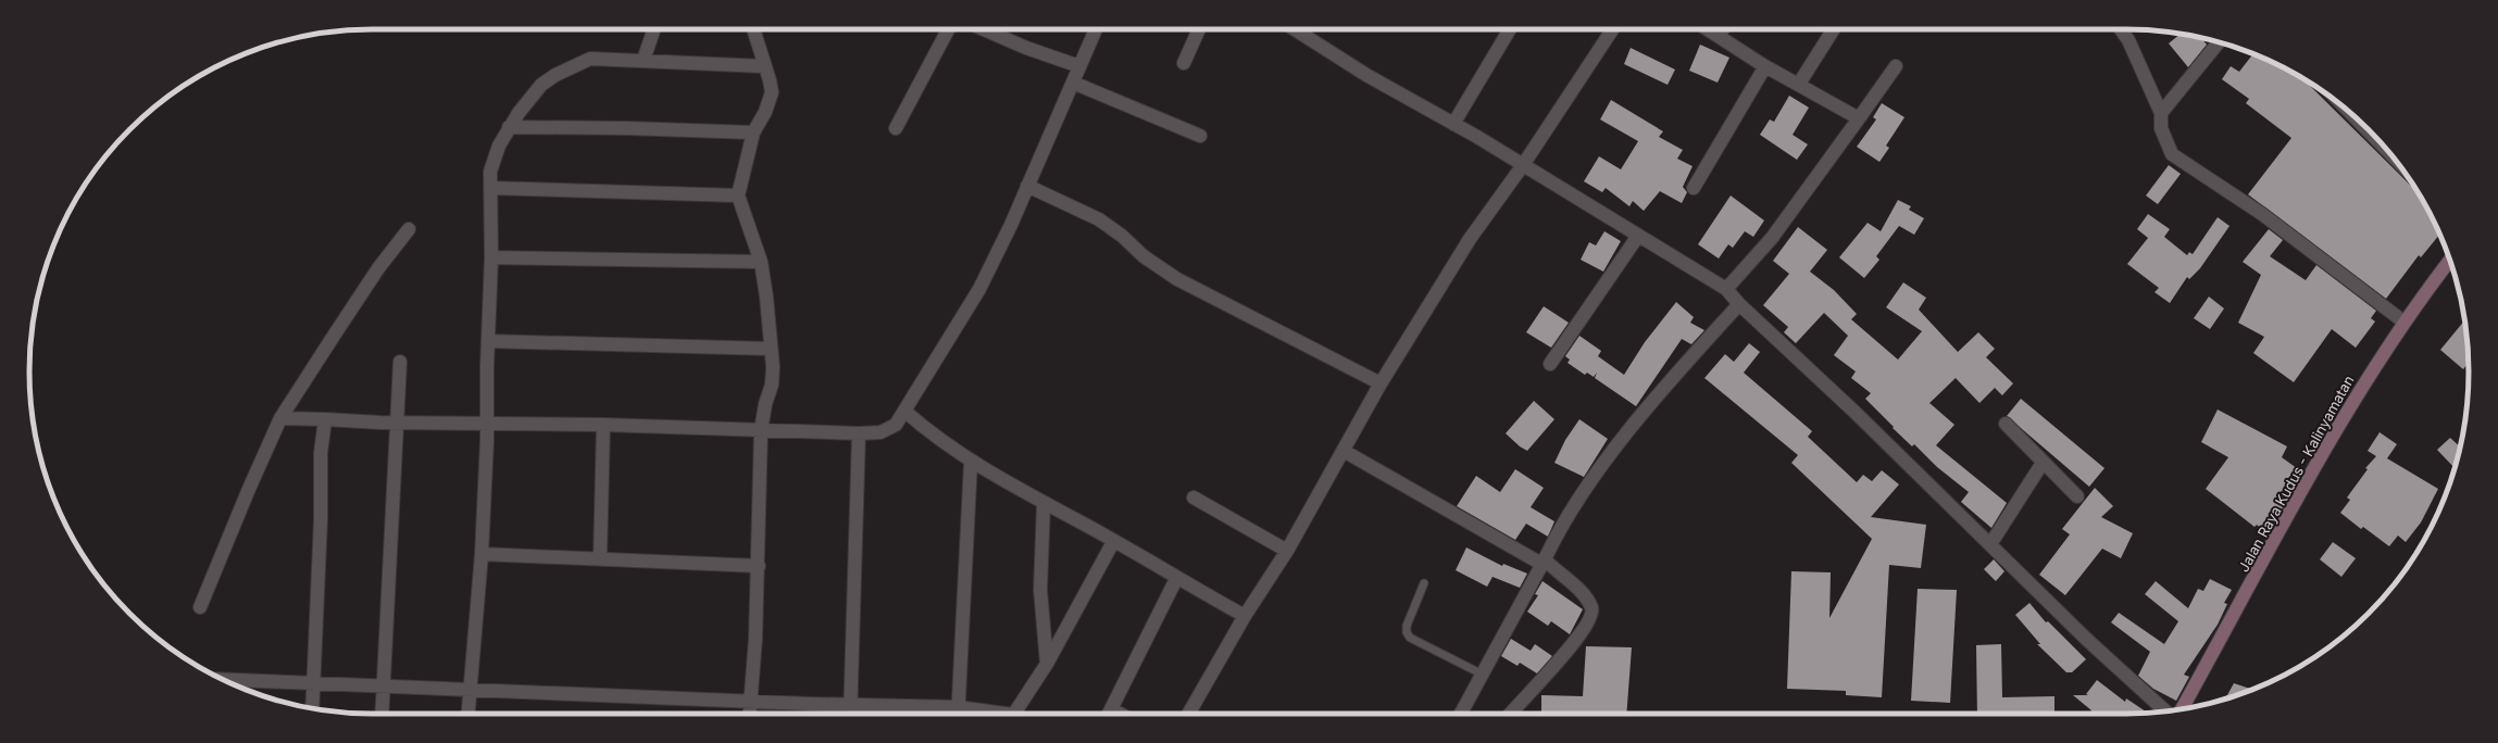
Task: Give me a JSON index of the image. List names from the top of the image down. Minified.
{"streets":{"main road":["Jalan Raya Kudus - Kalinyamatan"]}}
